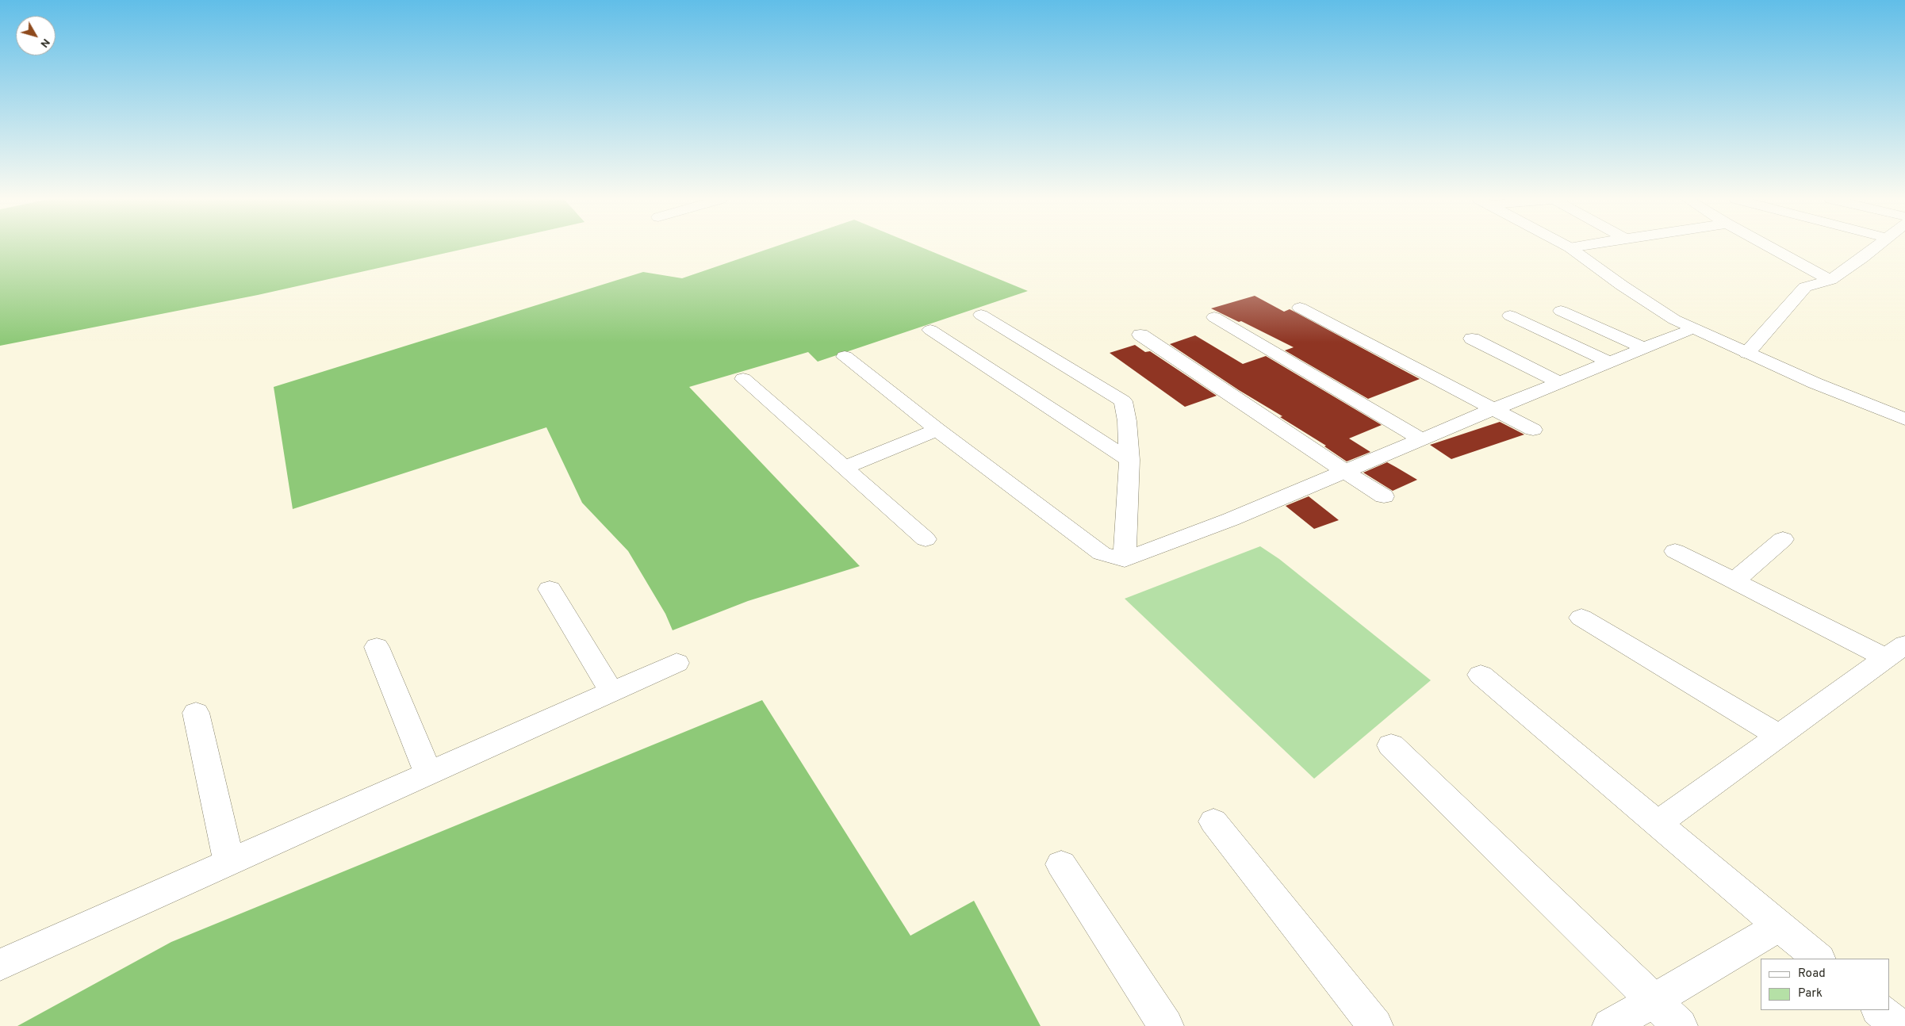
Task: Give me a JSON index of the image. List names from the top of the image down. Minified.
{"legend":["Road","Park"],"north":"bottom right"}
